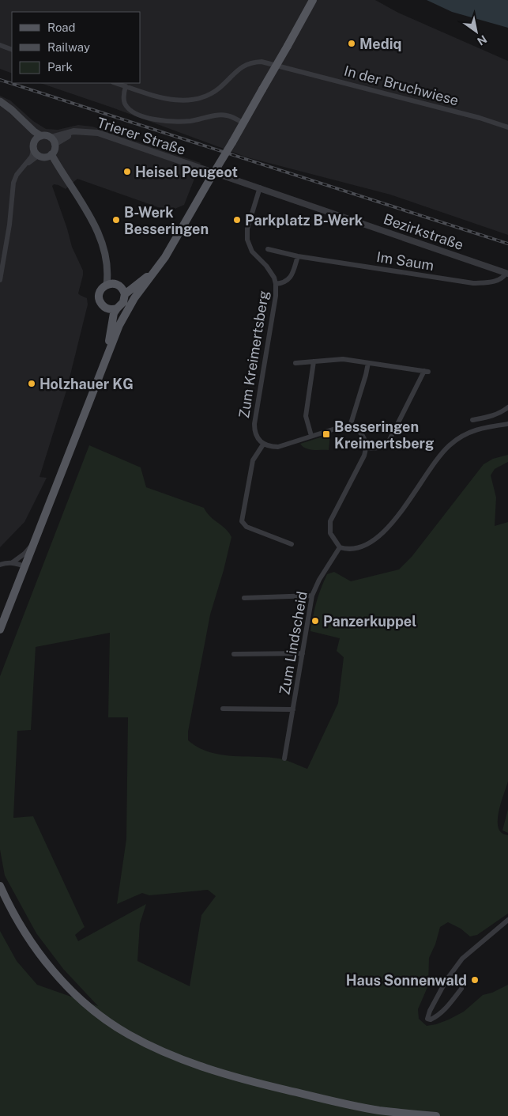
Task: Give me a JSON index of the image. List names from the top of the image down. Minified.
{"streets":{"street":["In der Bruchwiese","Trierer Straße","Bezirkstraße","Im Saum","Zum Kreimertsberg","Zum Lindscheid"]},"crossings":[["Trierer Straße","Bezirkstraße"],["Trierer Straße","Zum Kreimertsberg"],["Bezirkstraße","Im Saum"]],"places":{"other":["Mediq","Heisel Peugeot","B-Werk Besseringen","Parkplatz B-Werk","Holzhauer KG","Panzerkuppel","Haus Sonnenwald"],"transit":["Besseringen Kreimertsberg"]},"legend":["Road","Railway","Park"],"north":"bottom right"}
